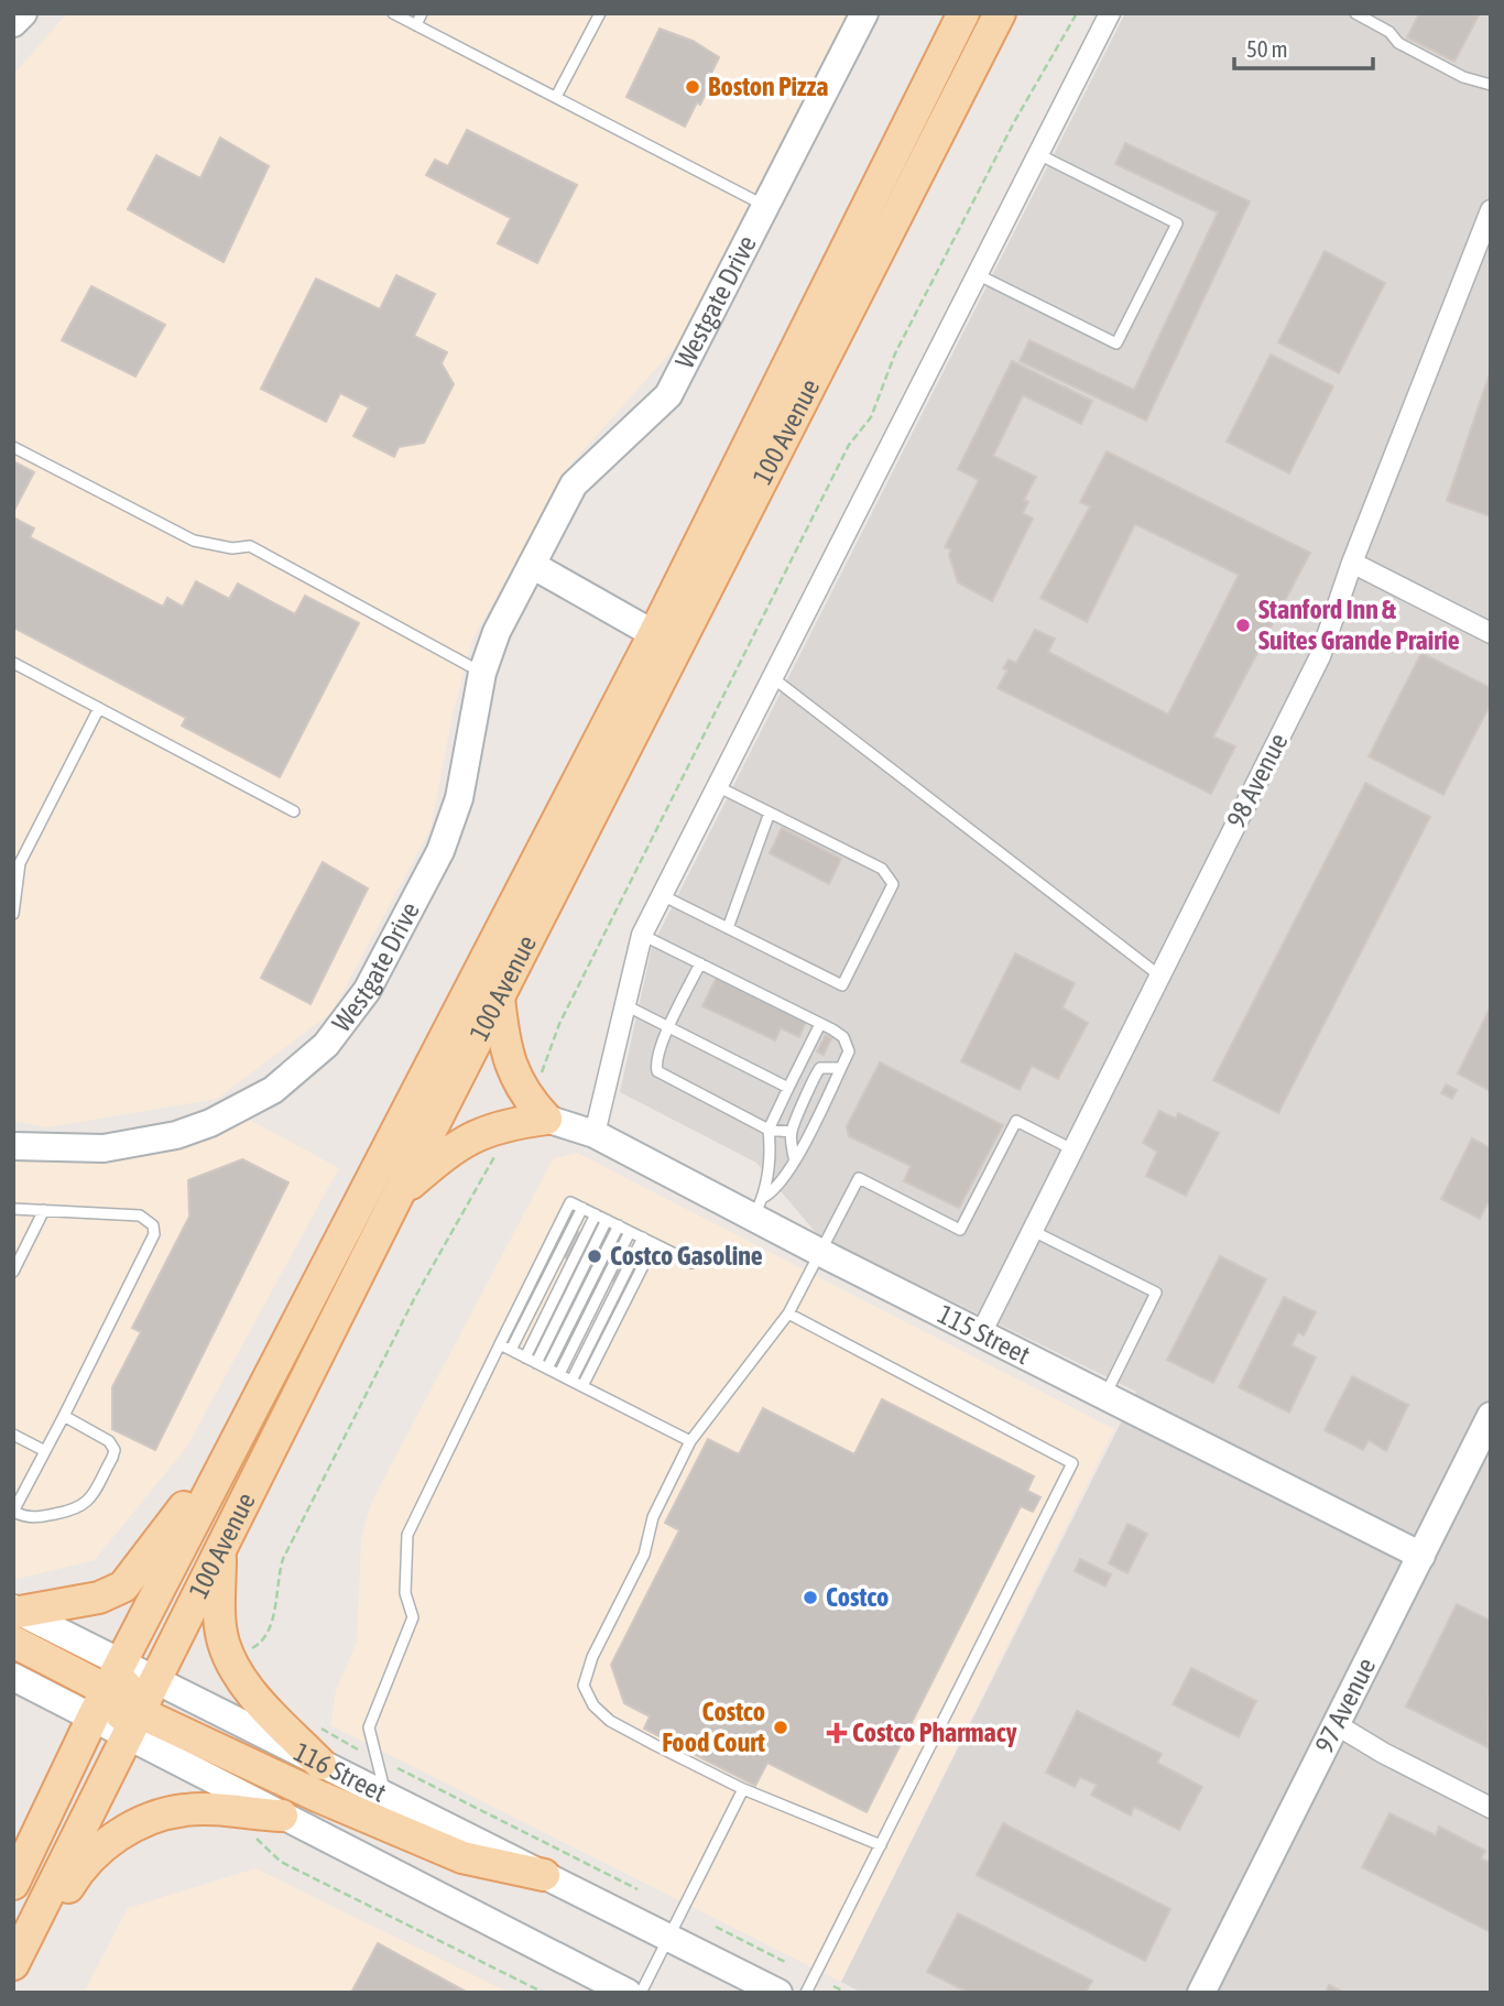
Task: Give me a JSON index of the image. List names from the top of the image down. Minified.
{"streets":{"main road":["100 Avenue"],"street":["Westgate Drive","98 Avenue","115 Street","97 Avenue","116 Street"]},"crossings":[["100 Avenue","116 Street"],["98 Avenue","115 Street"],["115 Street","97 Avenue"]],"places":{"other":["Boston Pizza","Stanford Inn & Suites Grande Prairie","Costco Gasoline","Costco","Costco Food Court"],"health":["Costco Pharmacy"]},"scale_bar":"50 m"}
